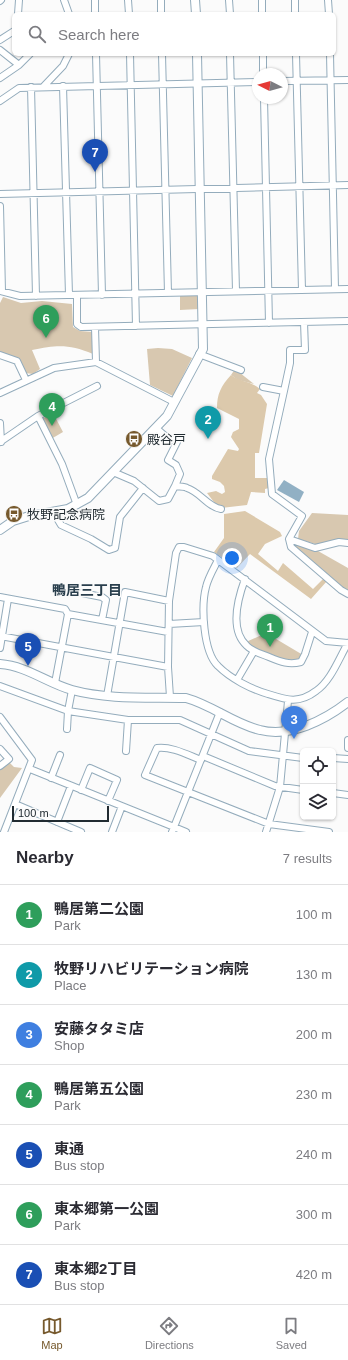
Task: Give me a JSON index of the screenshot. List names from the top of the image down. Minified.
{"districts":["鴨居三丁目"],"places":{"bus stop":["殿谷戸","牧野記念病院"]},"scale_bar":"100 m","north":"left","page":{"search":"Search here","pins":["7","6","4","2","1","5","3"],"scale":"100 m","heading":["Nearby","7 results"],"list":[{"mark":"1","name":"鴨居第二公園","note":"Park","value":"100 m"},{"mark":"2","name":"牧野リハビリテーション病院","note":"Place","value":"130 m"},{"mark":"3","name":"安藤タタミ店","note":"Shop","value":"200 m"},{"mark":"4","name":"鴨居第五公園","note":"Park","value":"230 m"},{"mark":"5","name":"東通","note":"Bus stop","value":"240 m"},{"mark":"6","name":"東本郷第一公園","note":"Park","value":"300 m"},{"mark":"7","name":"東本郷2丁目","note":"Bus stop","value":"420 m"}],"nav":["Map","Directions","Saved"]}}
